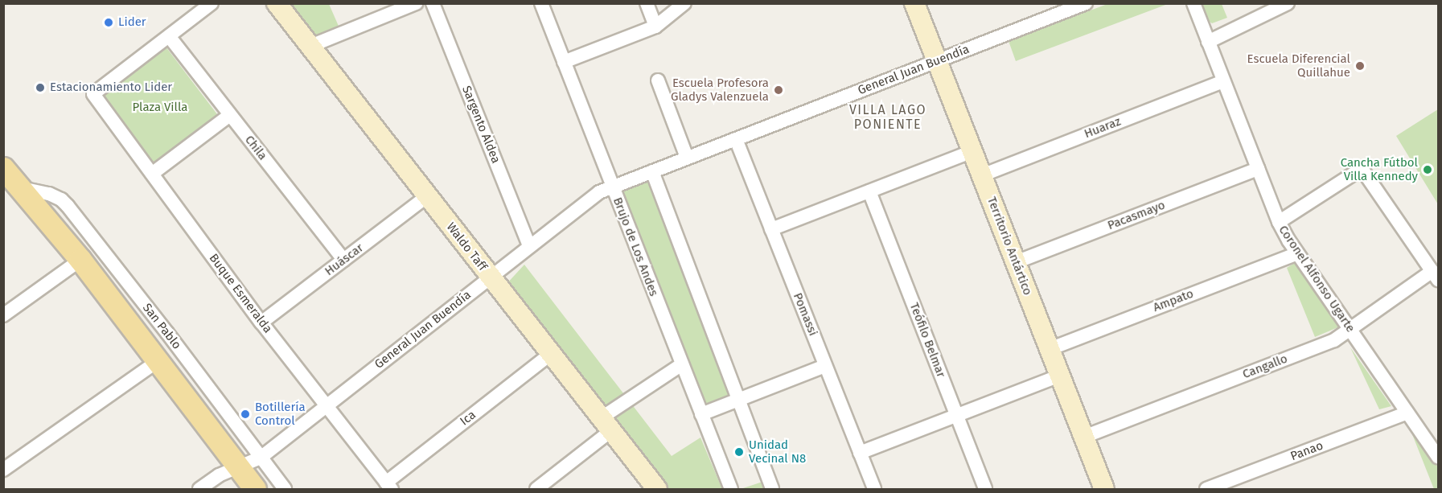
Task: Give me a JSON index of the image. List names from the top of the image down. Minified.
{"streets":{"main road":["San Pablo"],"street":["General Juan Buendía","Sargento Aldea","Huaraz","Chila","Pacasmayo","Territorio Antártico","Waldo Taff","Brujo de Los Andes","Huáscar","Coronel Alfonso Ugarte","Buque Esmeralda","Ampato","Pomassi","Teófilo Belmar","Cangallo","Ica","Panao"]},"crossings":[["General Juan Buendía","Sargento Aldea"],["General Juan Buendía","Territorio Antártico"],["General Juan Buendía","Waldo Taff"],["General Juan Buendía","Brujo de Los Andes"],["General Juan Buendía","Buque Esmeralda"],["General Juan Buendía","Pomassi"],["General Juan Buendía","San Pablo"],["Huaraz","Territorio Antártico"],["Huaraz","Coronel Alfonso Ugarte"],["Chila","Huáscar"],["Chila","Buque Esmeralda"],["Pacasmayo","Territorio Antártico"],["Pacasmayo","Coronel Alfonso Ugarte"],["Territorio Antártico","Ampato"],["Territorio Antártico","Cangallo"],["Waldo Taff","Huáscar"],["Waldo Taff","Ica"],["Huáscar","Buque Esmeralda"],["Coronel Alfonso Ugarte","Ampato"],["Coronel Alfonso Ugarte","Cangallo"],["Coronel Alfonso Ugarte","Panao"],["Buque Esmeralda","Ica"]],"districts":["VILLA LAGO PONIENTE"],"parks":["Plaza Villa"],"places":["Lider","Escuela Diferencial Quillahue","Estacionamiento Lider","Escuela Profesora Gladys Valenzuela","Cancha Fútbol Villa Kennedy","Botillería Control","Unidad Vecinal N8"]}
